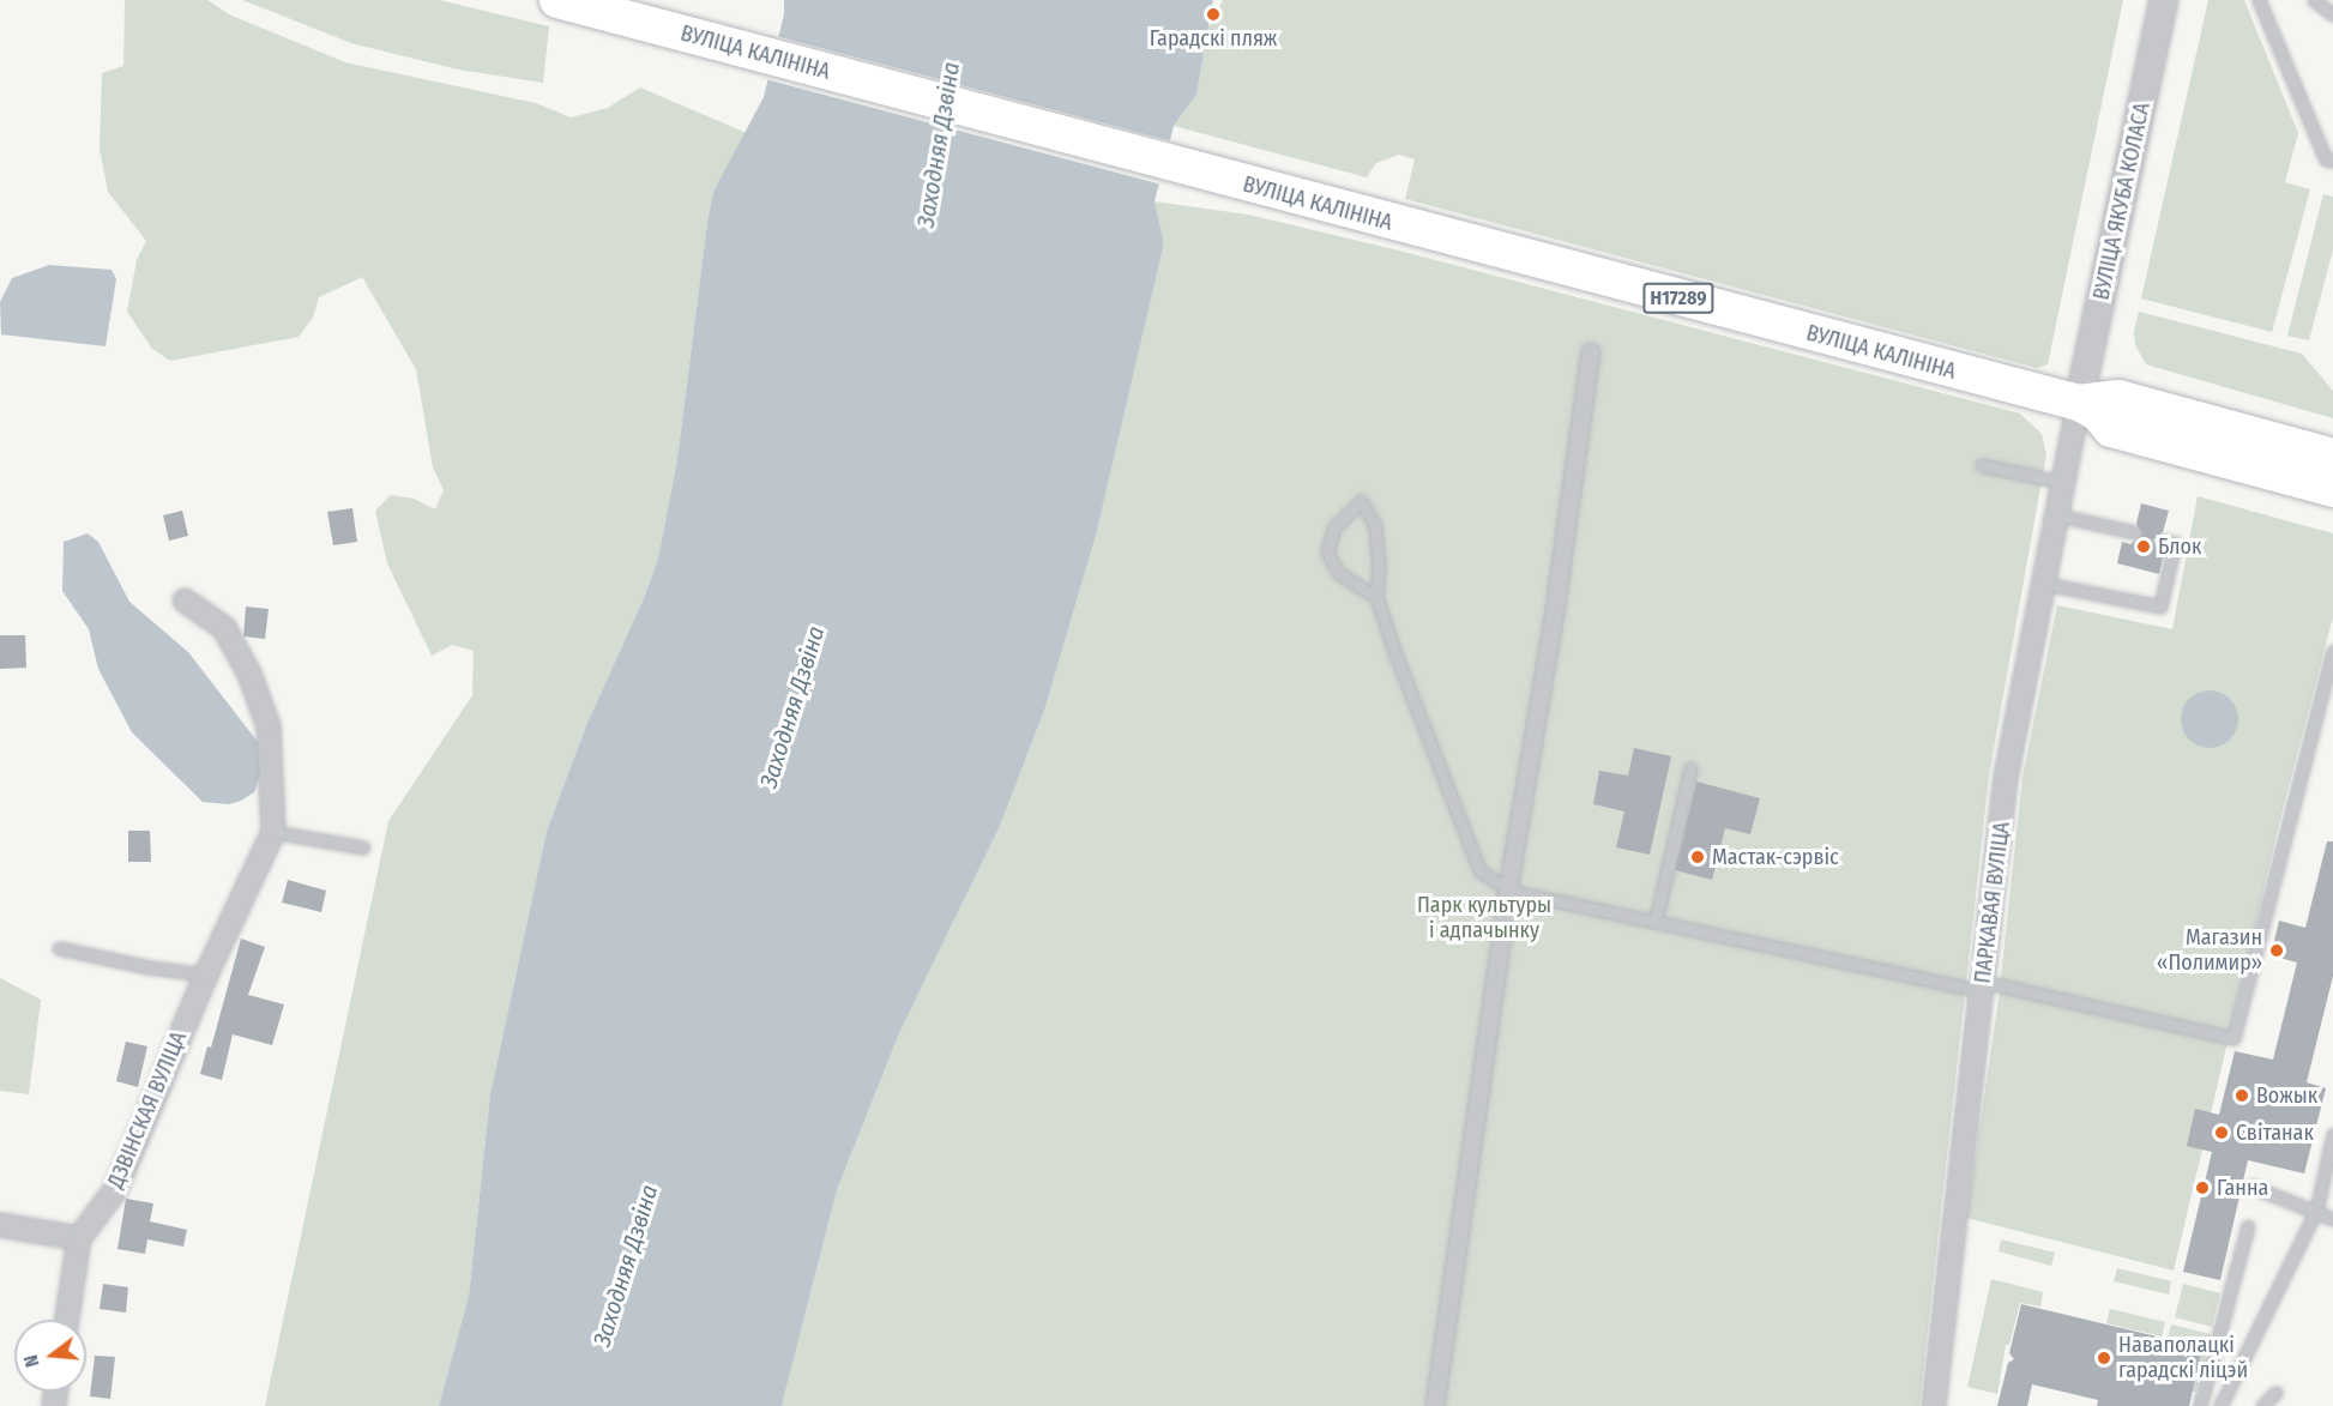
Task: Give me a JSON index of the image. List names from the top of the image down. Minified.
{"streets":{"main road":["ВУЛІЦА КАЛІНІНА","Н17289"],"street":["ВУЛІЦА ЯКУБА КОЛАСА","ПАРКАВАЯ ВУЛІЦА","ДЗВІНСКАЯ ВУЛІЦА"]},"crossings":[["ВУЛІЦА КАЛІНІНА","ВУЛІЦА ЯКУБА КОЛАСА"],["ВУЛІЦА КАЛІНІНА","ПАРКАВАЯ ВУЛІЦА"],["ВУЛІЦА ЯКУБА КОЛАСА","ПАРКАВАЯ ВУЛІЦА"]],"water":["Заходняя Дзвіна"],"parks":["Парк культуры і адпачынку"],"places":["Гарадскі пляж","Блок","Мастак-сэрвіс","Магазин «Полимир»","Вожык","Світанак","Ганна","Наваполацкі гарадскі ліцэй"],"north":"left"}
